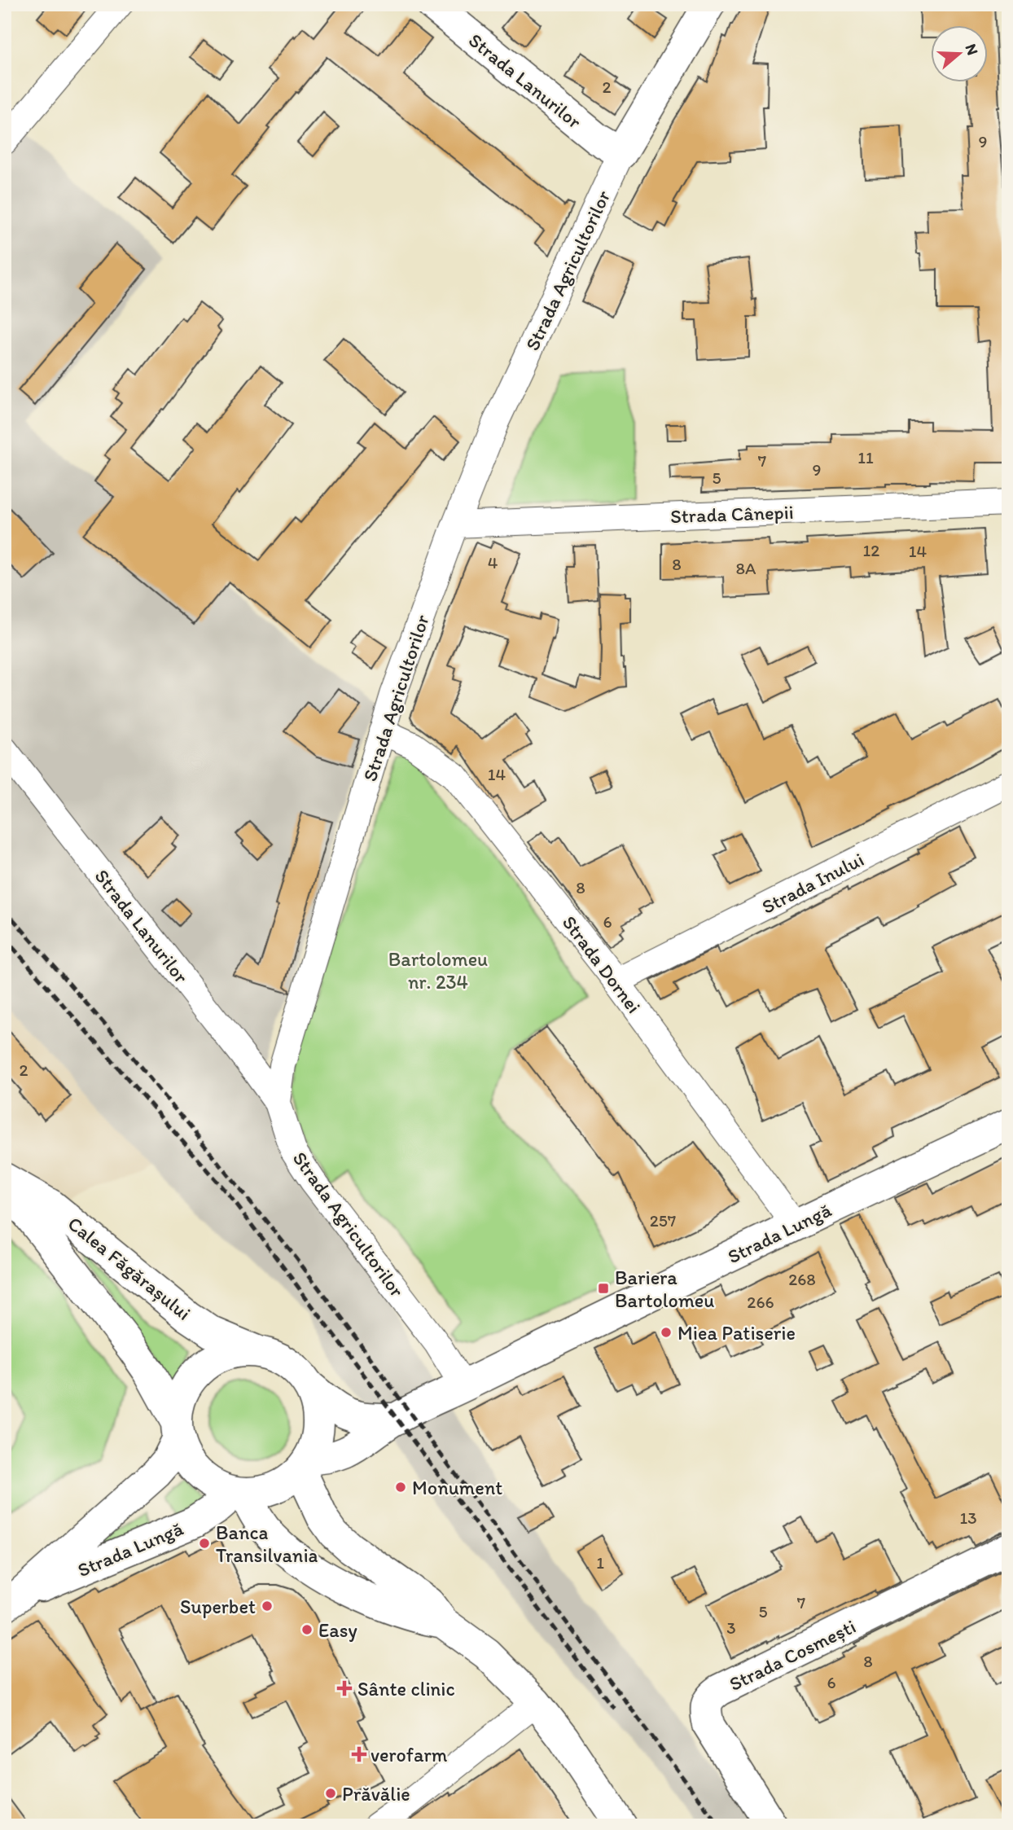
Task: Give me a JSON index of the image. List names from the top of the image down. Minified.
{"streets":{"main road":["Strada Lanurilor","Strada Agricultorilor","Strada Lungă","Calea Făgărașului","Strada Cosmești"],"street":["Strada Cânepii","Strada Inului","Strada Dornei"]},"crossings":[["Strada Lanurilor","Strada Agricultorilor"],["Strada Agricultorilor","Strada Cânepii"],["Strada Agricultorilor","Strada Dornei"],["Strada Agricultorilor","Strada Lungă"],["Strada Inului","Strada Dornei"],["Strada Dornei","Strada Lungă"],["Strada Lungă","Calea Făgărașului"]],"parks":["Bartolomeu nr. 234"],"places":{"transit":["Bariera Bartolomeu"],"other":["Miea Patiserie","Monument","Banca Transilvania","Superbet","Easy","Prăvălie"],"health":["Sânte clinic","verofarm"]},"house_numbers":["2","9","11","7","9","5","12","14","4","8","8A","14","8","6","2","257","268","266","13","1","7","5","3","8","6"],"north":"right"}
